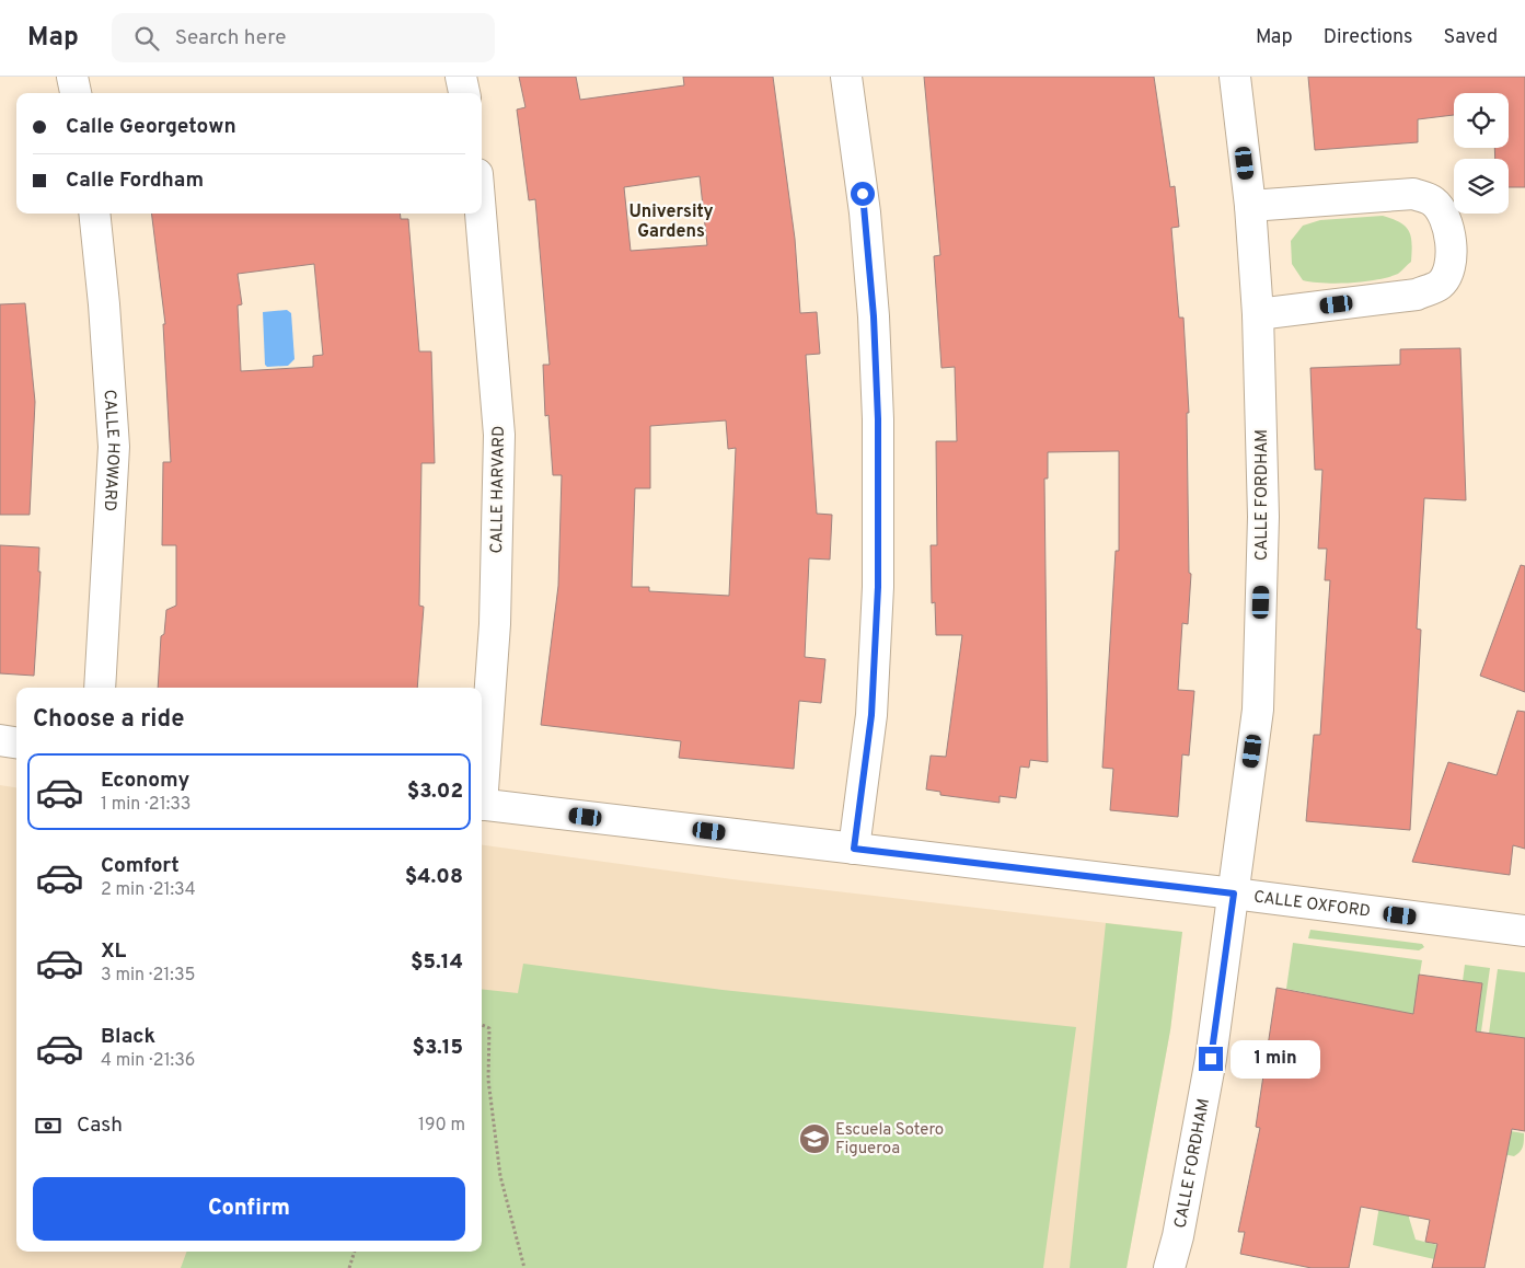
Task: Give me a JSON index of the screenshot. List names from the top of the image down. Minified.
{"streets":{"street":["CALLE HOWARD","CALLE HARVARD","CALLE FORDHAM","CALLE OXFORD"]},"crossings":[["CALLE FORDHAM","CALLE OXFORD"]],"districts":["University Gardens"],"places":{"school or university":["Escuela Sotero Figueroa"]},"page":{"header":"Map","search":"Search here","nav":["Map","Directions","Saved"],"banner":["Calle Georgetown","Calle Fordham"],"heading":"Choose a ride","list":[{"name":"Economy","note":"1 min · 21:33","value":"$3.02"},{"name":"Comfort","note":"2 min · 21:34","value":"$4.08"},{"name":"XL","note":"3 min · 21:35","value":"$5.14"},{"name":"Black","note":"4 min · 21:36","value":"$3.15"}],"bubble":"1 min","pay":["Cash","190 m"],"buttons":"Confirm"}}
